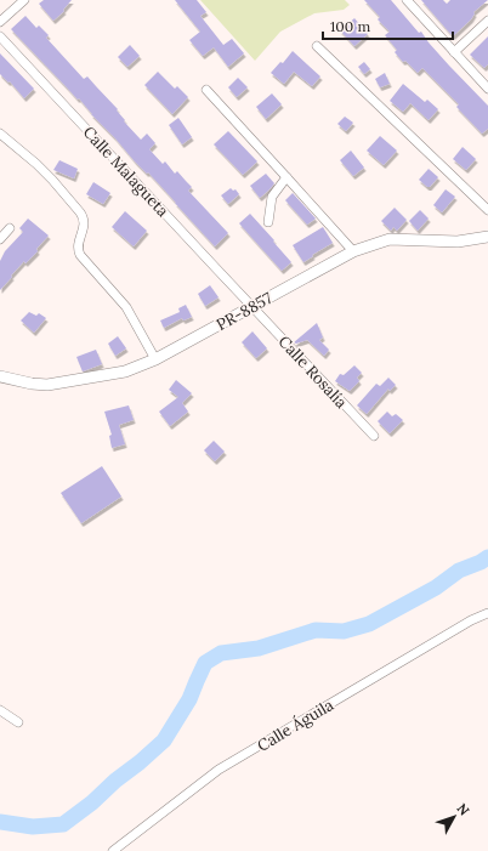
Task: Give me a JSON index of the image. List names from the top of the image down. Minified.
{"streets":{"street":["Calle Malagueta","PR-8857","Calle Rosalía","Calle Águila"]},"crossings":[["Calle Malagueta","PR-8857"],["Calle Malagueta","Calle Rosalía"],["PR-8857","Calle Rosalía"]],"scale_bar":"100 m","north":"top right"}
